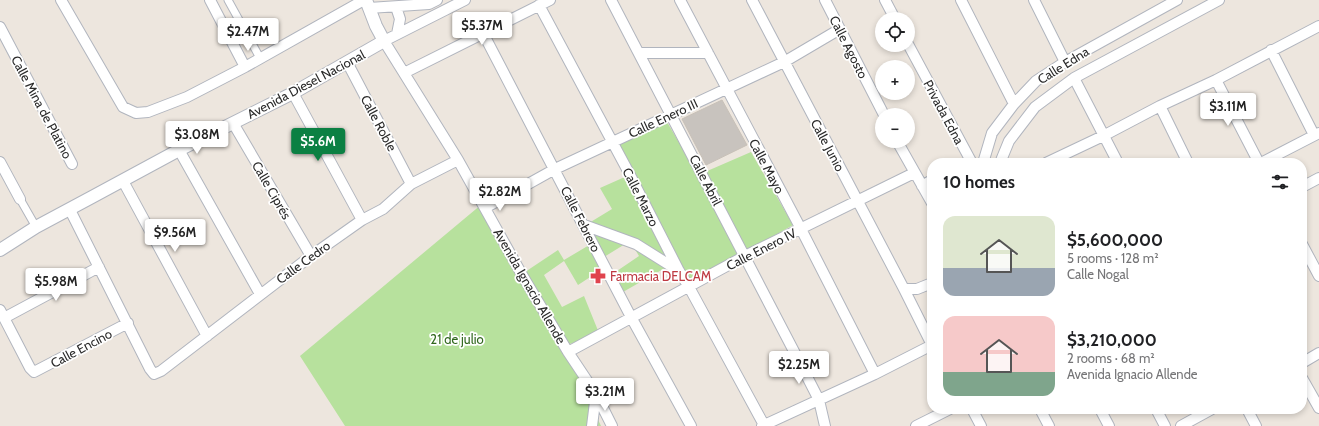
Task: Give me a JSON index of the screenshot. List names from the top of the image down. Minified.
{"streets":{"street":["Calle Agosto","Calle Edna","Avenida Diesel Nacional","Calle Mina de Platino","Privada Edna","Calle Enero III","Calle Roble","Calle Junio","Calle Mayo","Calle Abril","Calle Ciprés","Calle Marzo","Calle Febrero","Calle Enero IV","Calle Cedro","Avenida Ignacio Allende","Calle Encino"]},"crossings":[["Calle Agosto","Calle Enero III"],["Avenida Diesel Nacional","Calle Roble"],["Avenida Diesel Nacional","Calle Ciprés"],["Avenida Diesel Nacional","Avenida Ignacio Allende"],["Calle Enero III","Calle Junio"],["Calle Enero III","Calle Mayo"],["Calle Enero III","Calle Abril"],["Calle Enero III","Calle Marzo"],["Calle Enero III","Calle Febrero"],["Calle Enero III","Avenida Ignacio Allende"],["Calle Roble","Calle Cedro"],["Calle Junio","Calle Enero IV"],["Calle Mayo","Calle Enero IV"],["Calle Abril","Calle Enero IV"],["Calle Ciprés","Calle Cedro"],["Calle Marzo","Calle Enero IV"],["Calle Febrero","Calle Enero IV"],["Calle Enero IV","Avenida Ignacio Allende"],["Calle Cedro","Avenida Ignacio Allende"],["Calle Cedro","Calle Encino"]],"parks":["21 de julio"],"places":{"pharmacy":["Farmacia DELCAM"]},"page":{"map_buttons":["+","−"],"price":["$5.37M","$2.47M","$3.11M","$3.08M","$5.6M","$2.82M","$9.56M","$5.98M","$2.25M","$3.21M"],"heading":"10 homes","list":[{"name":"$5,600,000","note":"5 rooms · 128 m² · Calle Nogal"},{"name":"$3,210,000","note":"2 rooms · 68 m² · Avenida Ignacio Allende"}]}}
